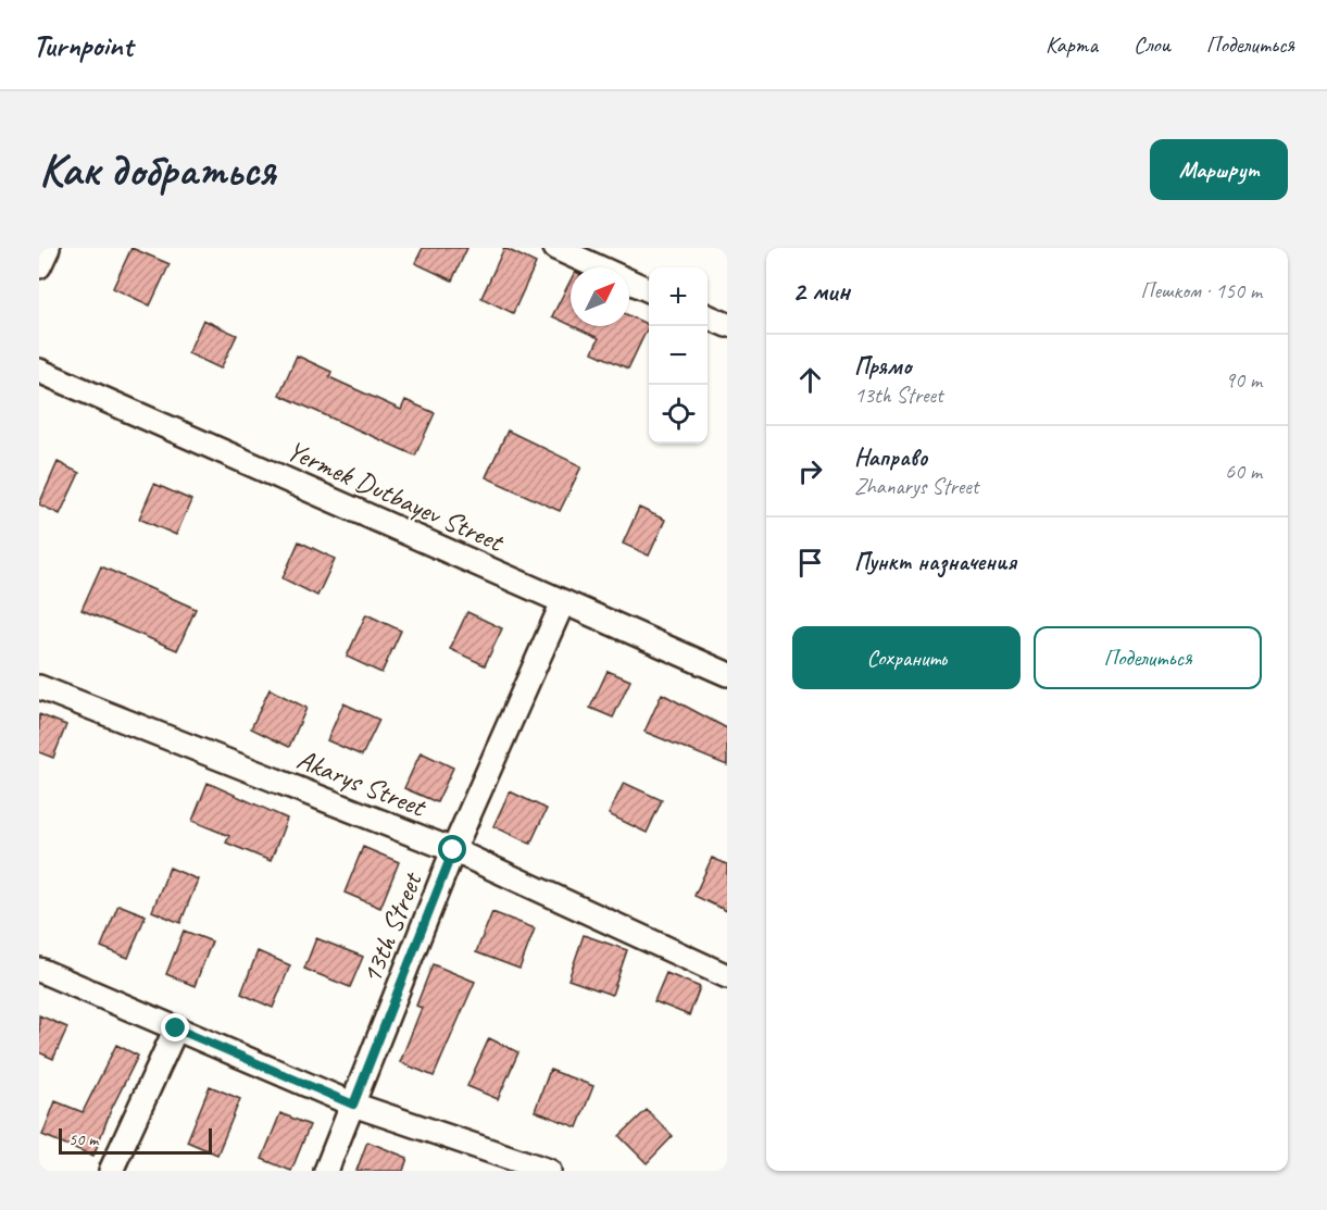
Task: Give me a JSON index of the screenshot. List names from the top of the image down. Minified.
{"streets":{"street":["Yermek Dutbayev Street","Akarys Street","13th Street"]},"crossings":[["Yermek Dutbayev Street","13th Street"],["Akarys Street","13th Street"]],"scale_bar":"50 m","north":"top right","page":{"header":"Turnpoint","nav":["Карта","Слои","Поделиться"],"buttons":["Маршрут",["Сохранить","Поделиться"]],"title":"Как добраться","heading":["2 мин","Пешком · 150 m"],"map_buttons":["+","−"],"list":[["Прямо","13th Street","90 m"],["Направо","Zhanarys Street","60 m"],"Пункт назначения"],"scale":"50 m"}}
